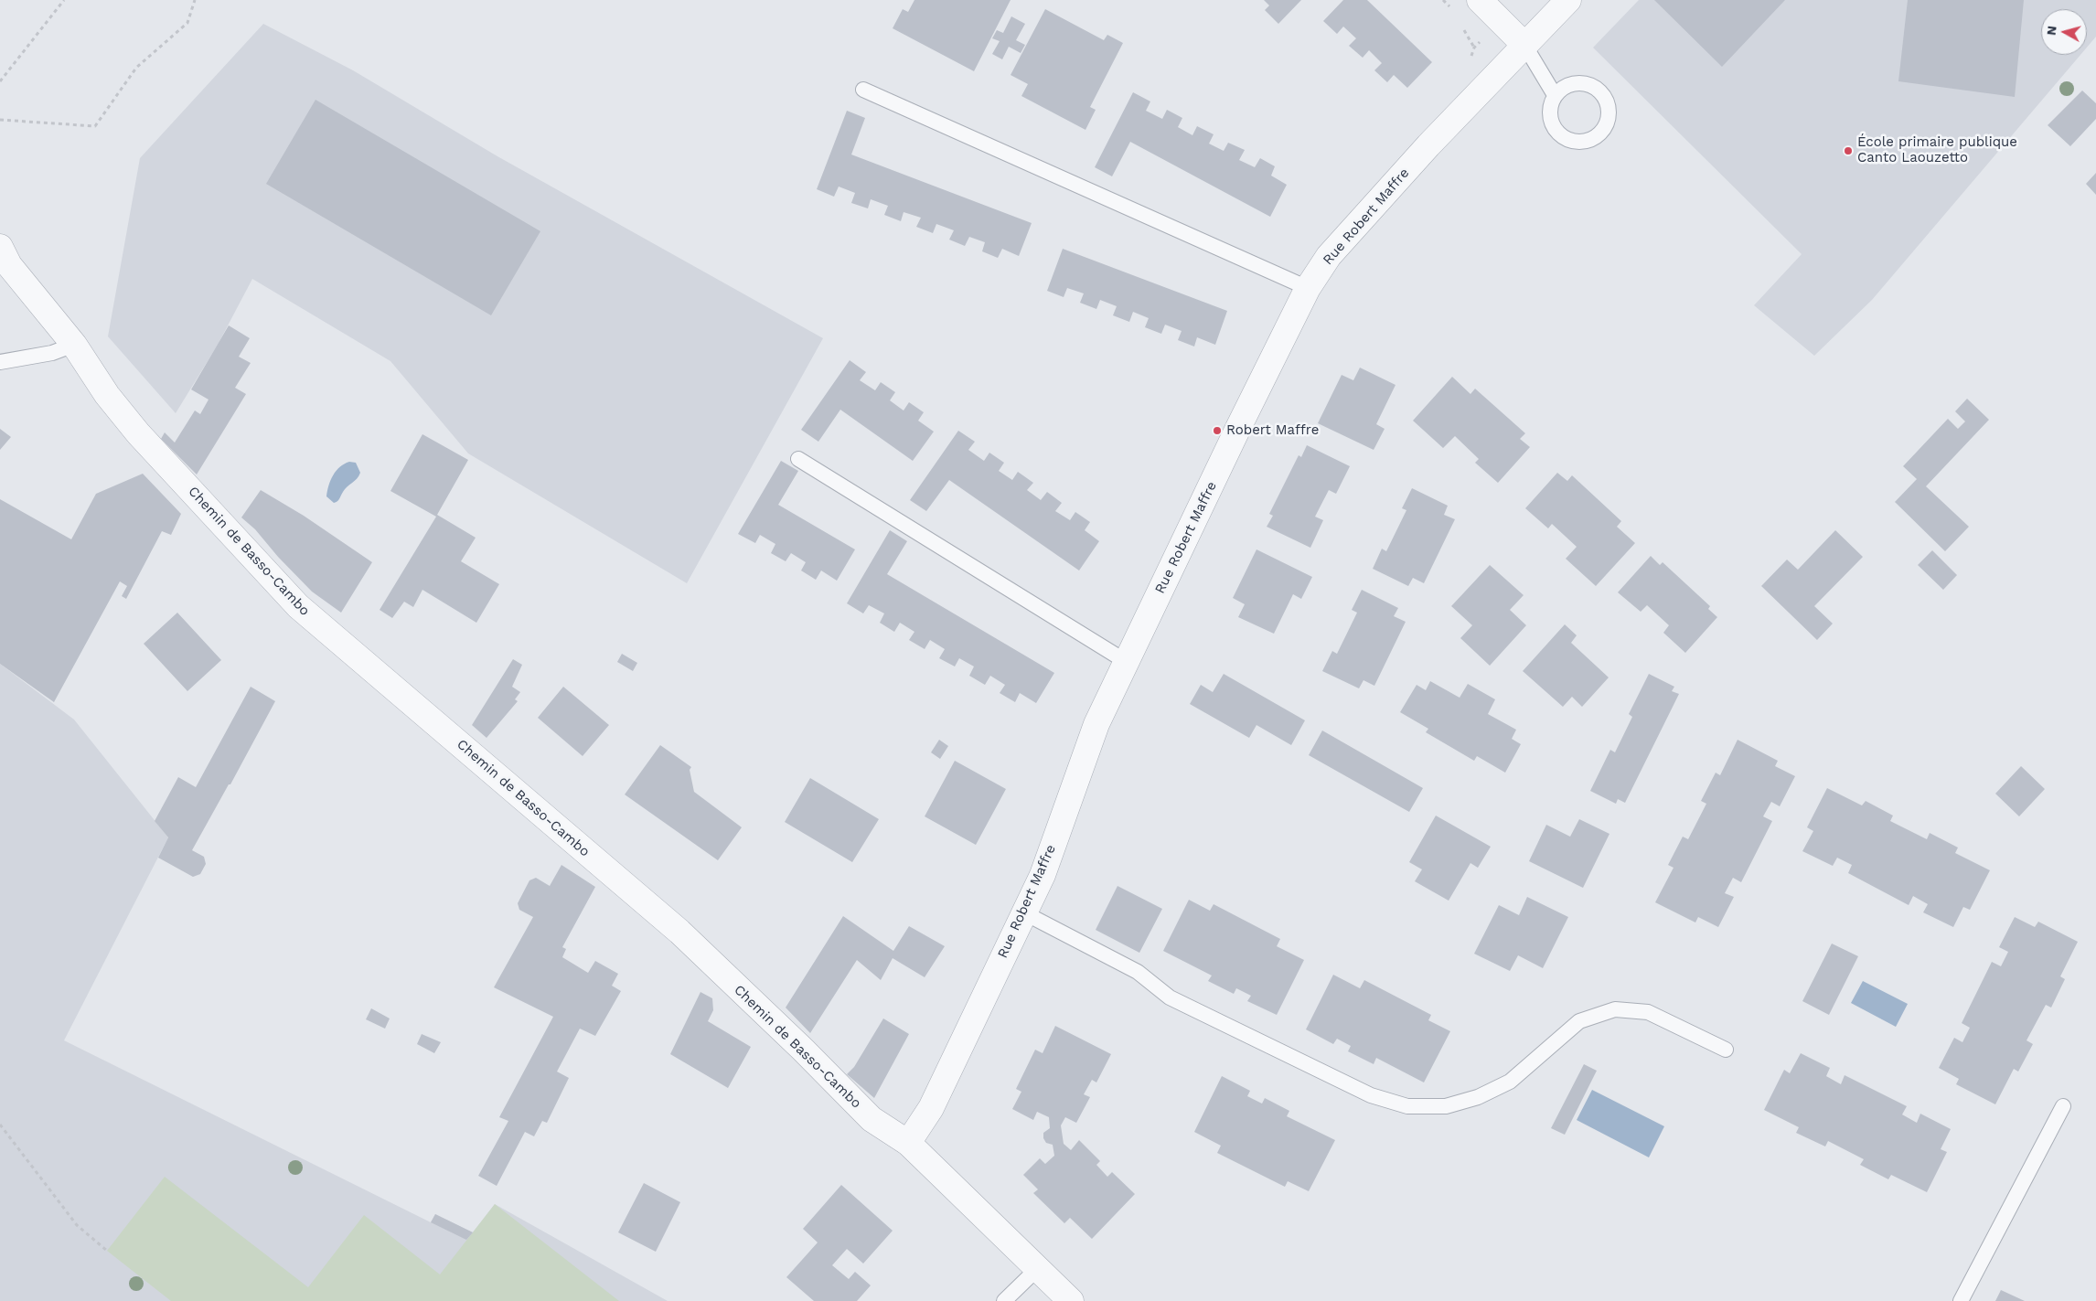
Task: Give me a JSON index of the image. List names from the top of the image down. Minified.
{"streets":{"street":["Rue Robert Maffre","Chemin de Basso-Cambo"]},"crossings":[["Rue Robert Maffre","Chemin de Basso-Cambo"]],"places":["École primaire publique Canto Laouzetto","Robert Maffre"],"north":"left"}
